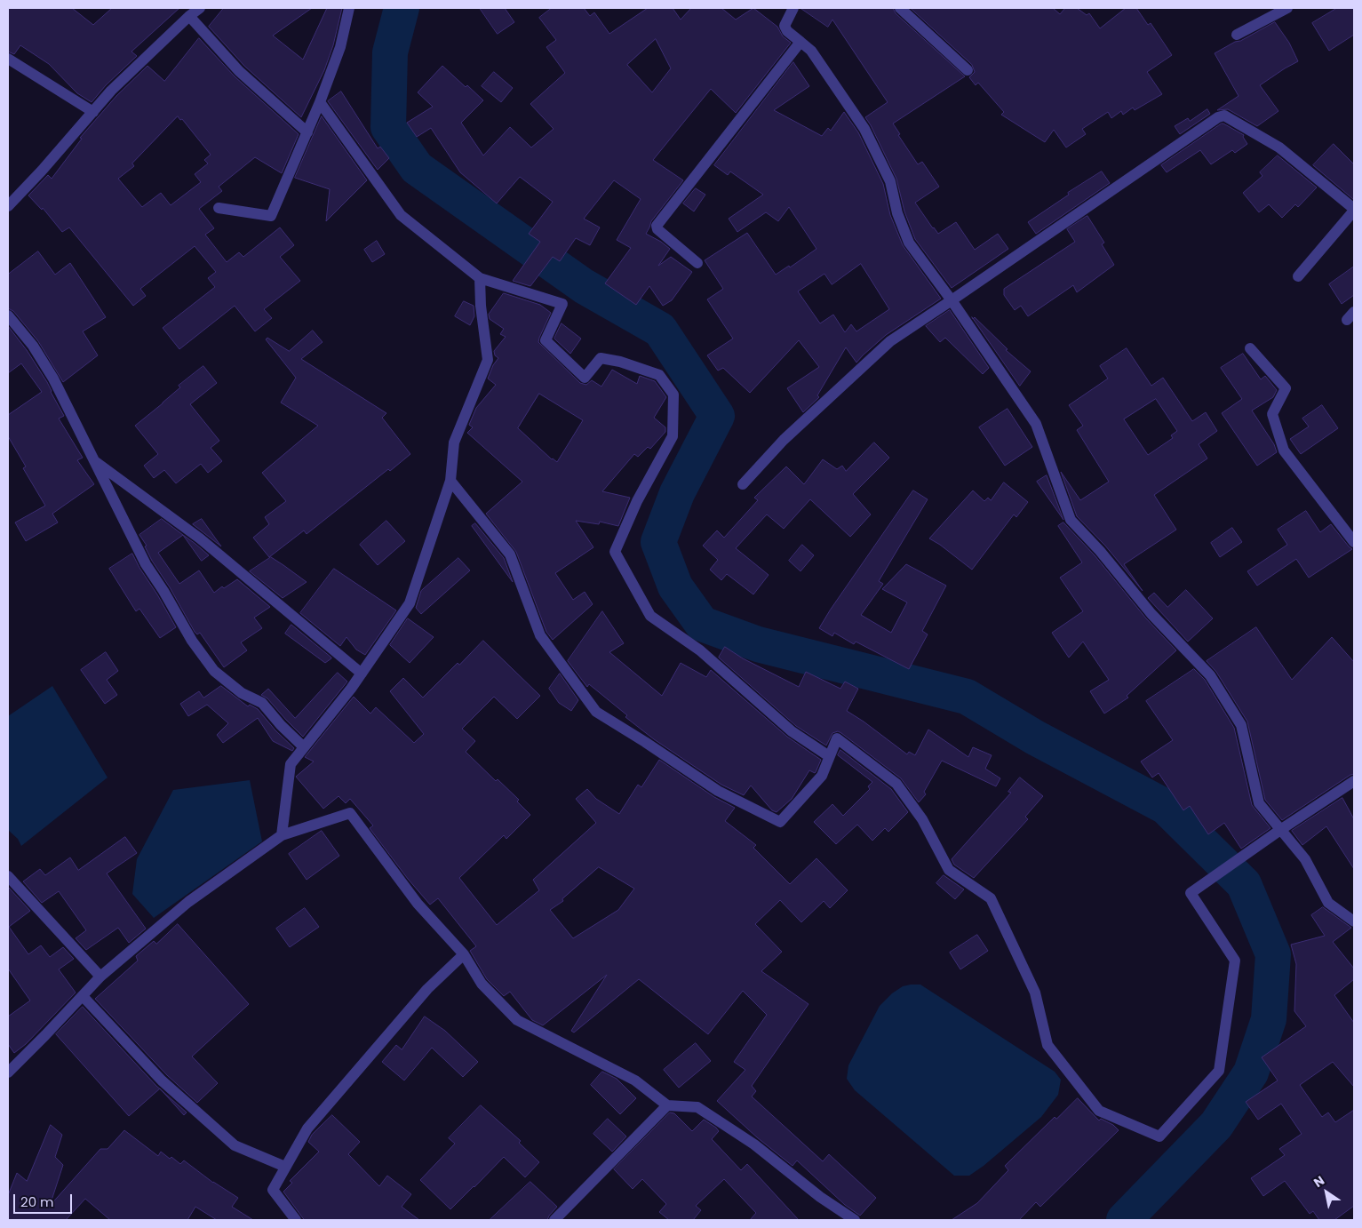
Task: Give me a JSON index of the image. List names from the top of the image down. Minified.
{"scale_bar":"20 m","north":"top left"}
